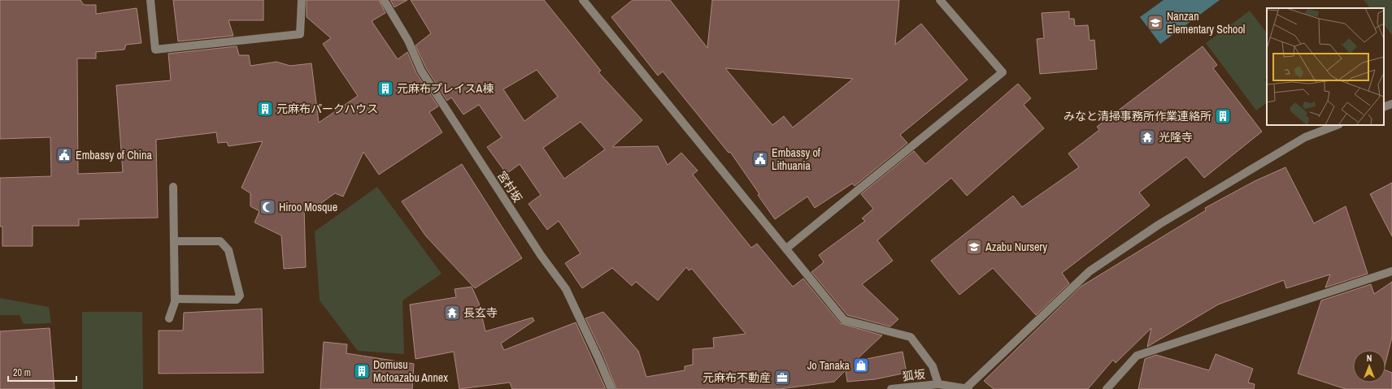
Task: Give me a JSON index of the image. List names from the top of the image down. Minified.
{"streets":{"street":["宮村坂","狐坂"]},"places":{"school or university":["Nanzan Elementary School","Azabu Nursery"],"building":["元麻布プレイスA棟","元麻布パークハウス","みなと清掃事務所作業連絡所","Domusu Motoazabu Annex"],"temple":["光隆寺","長玄寺"],"public building":["Embassy of China","Embassy of Lithuania"],"mosque":["Hiroo Mosque"],"shop":["Jo Tanaka"],"office":["元麻布不動産"]},"scale_bar":"20 m","north":"top"}
